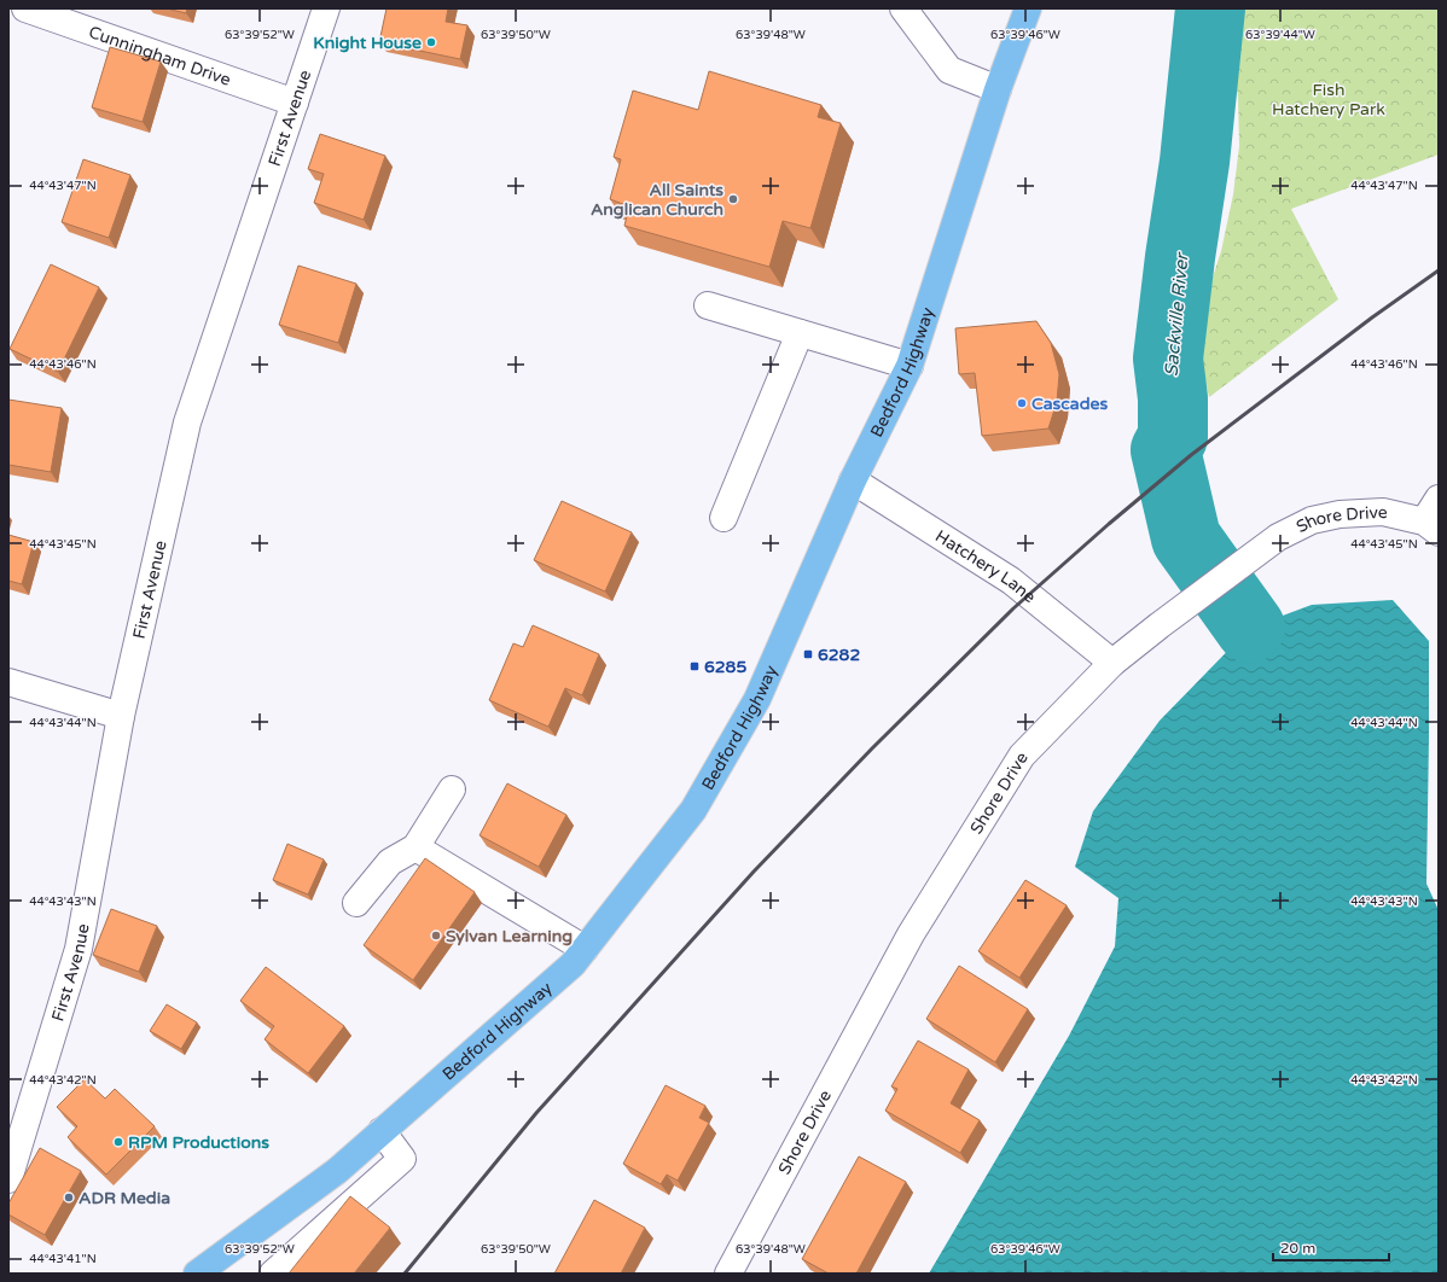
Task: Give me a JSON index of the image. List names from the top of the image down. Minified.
{"streets":{"main road":["Bedford Highway"],"street":["Cunningham Drive","First Avenue","Shore Drive","Hatchery Lane"]},"crossings":[["Cunningham Drive","First Avenue"],["Bedford Highway","Hatchery Lane"],["Shore Drive","Hatchery Lane"]],"water":["Sackville River"],"parks":["Fish Hatchery Park"],"places":{"other":["Knight House","All Saints Anglican Church","Cascades","Sylvan Learning","RPM Productions","ADR Media"],"transit":["6282","6285"]},"scale_bar":"20 m","coordinates":["63°39'52\"W","63°39'50\"W","63°39'48\"W","63°39'46\"W","63°39'44\"W","44°43'47\"N","44°43'46\"N","44°43'45\"N","44°43'44\"N","44°43'43\"N","44°43'42\"N","44°43'41\"N"]}
